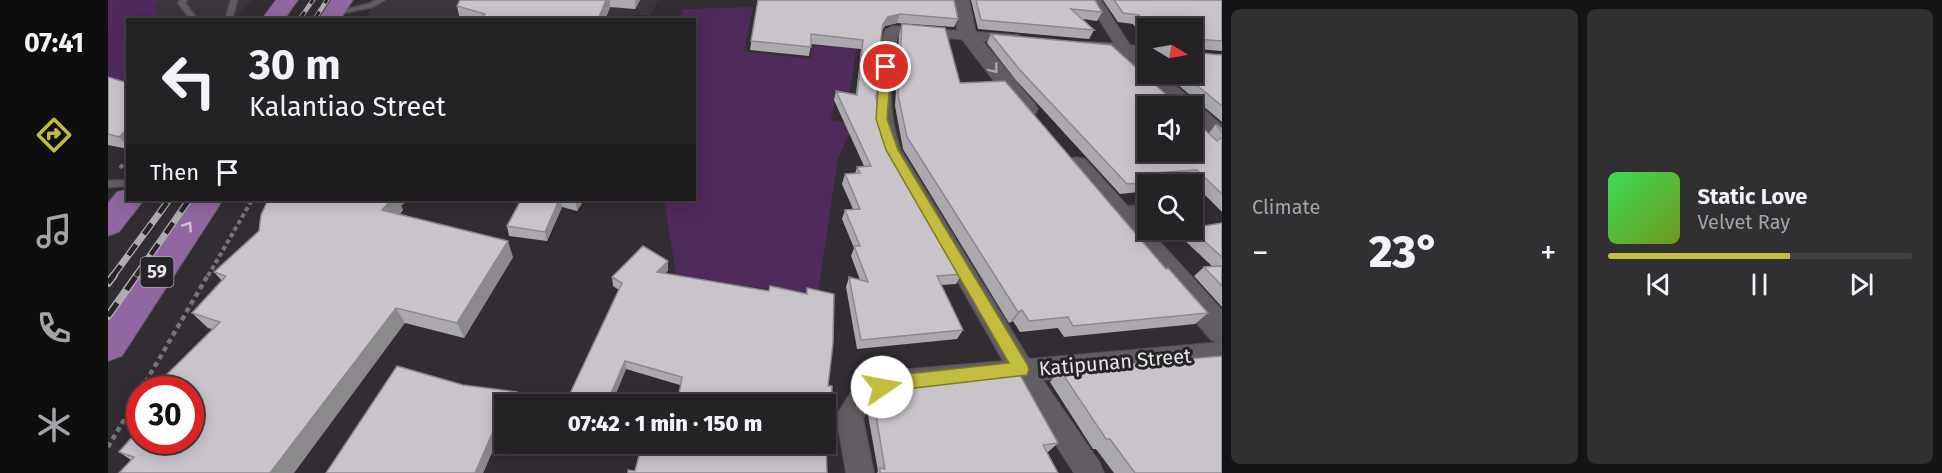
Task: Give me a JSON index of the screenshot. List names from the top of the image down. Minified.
{"streets":{"main road":["59"],"street":["Katipunan Street"]},"north":"right","page":{"tabs":"07:41","tile":"Climate","turn":["30 m","Kalantiao Street"],"then":"Then","song":["Static Love","Velvet Ray"],"heat":["−","23°","+"],"limit":"30","trip":"07:42 · 1 min · 150 m"}}
